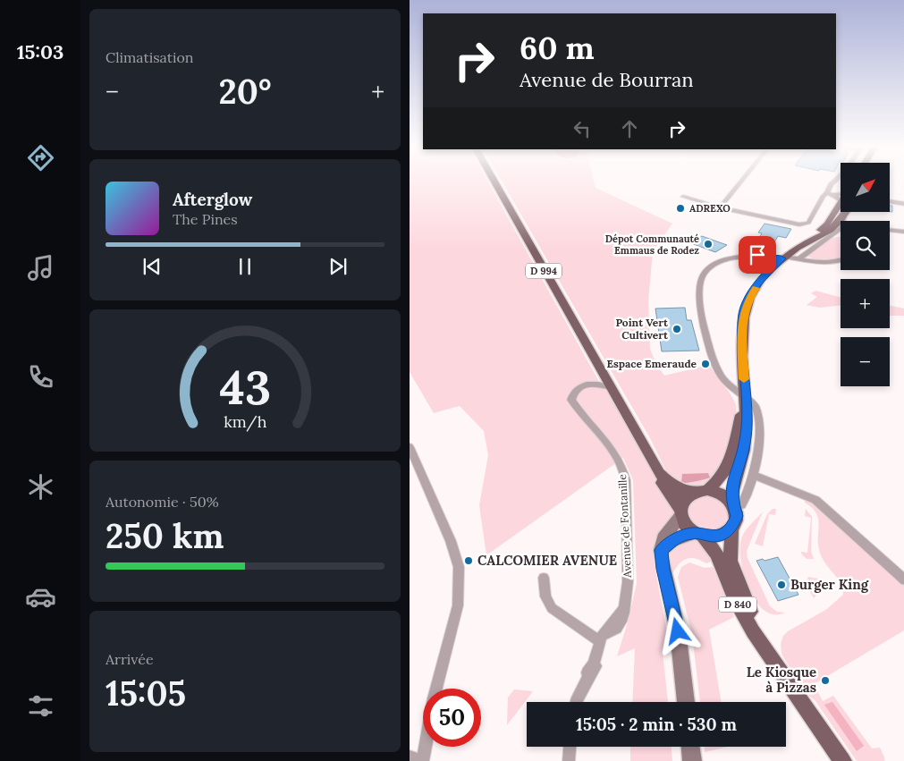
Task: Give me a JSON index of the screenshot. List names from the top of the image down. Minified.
{"streets":{"main road":["D 994","D 840"],"street":["Avenue de Fontanille"]},"crossings":[["D 994","Avenue de Fontanille"],["D 994","D 840"]],"places":["ADREXO","Dépot Communauté Emmaus de Rodez","Point Vert Cultivert","Espace Emeraude","CALCOMIER AVENUE","Burger King","Le Kiosque à Pizzas"],"north":"top right","page":{"tabs":"15:03","tile":["Climatisation",["Autonomie · 50%","250 km"],["Arrivée","15:05"]],"turn":["60 m","Avenue de Bourran"],"heat":["−","20°","+"],"map_buttons":["+","−"],"song":["Afterglow","The Pines"],"limit":"50","trip":"15:05 · 2 min · 530 m","gauge":["43","km/h"]}}
